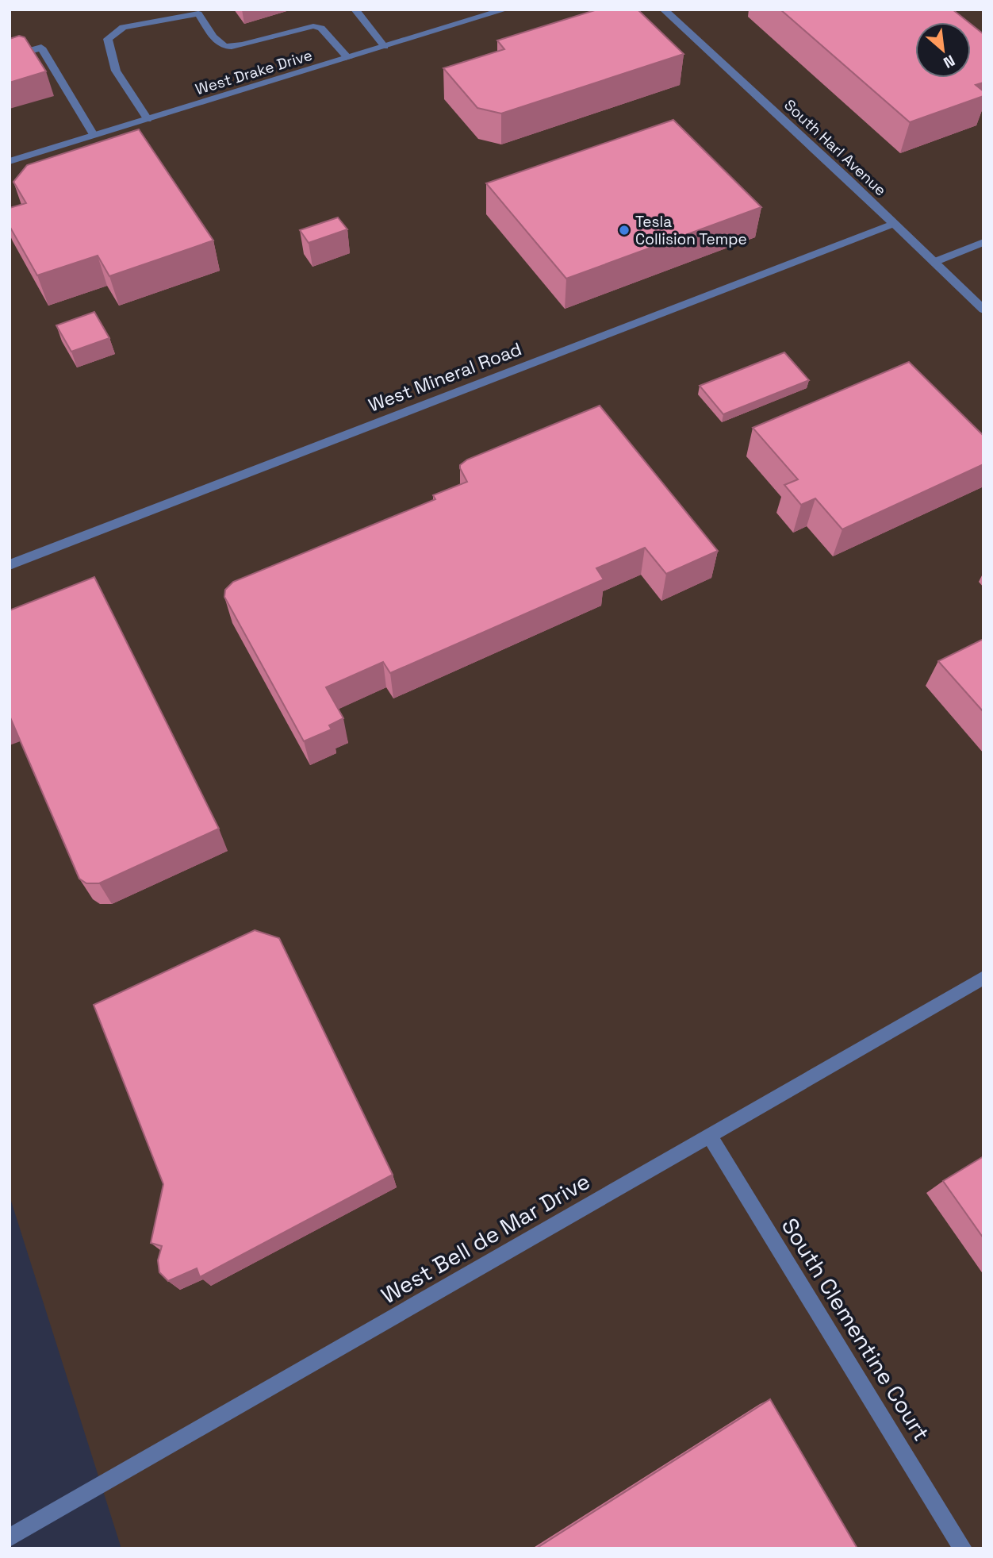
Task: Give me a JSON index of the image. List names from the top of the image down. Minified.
{"streets":{"street":["West Drake Drive","South Harl Avenue","West Mineral Road","West Bell de Mar Drive","South Clementine Court"]},"crossings":[["South Harl Avenue","West Mineral Road"],["West Bell de Mar Drive","South Clementine Court"]],"places":["Tesla Collision Tempe"],"north":"bottom right"}
